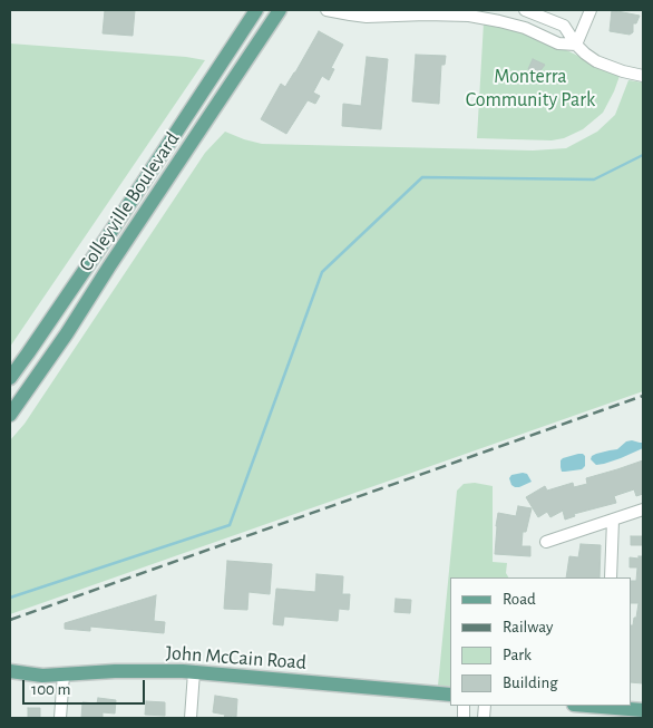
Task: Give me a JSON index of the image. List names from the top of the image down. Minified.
{"streets":{"main road":["Colleyville Boulevard","John McCain Road"]},"parks":["Monterra Community Park"],"legend":["Road","Railway","Park","Building"],"scale_bar":"100 m"}
